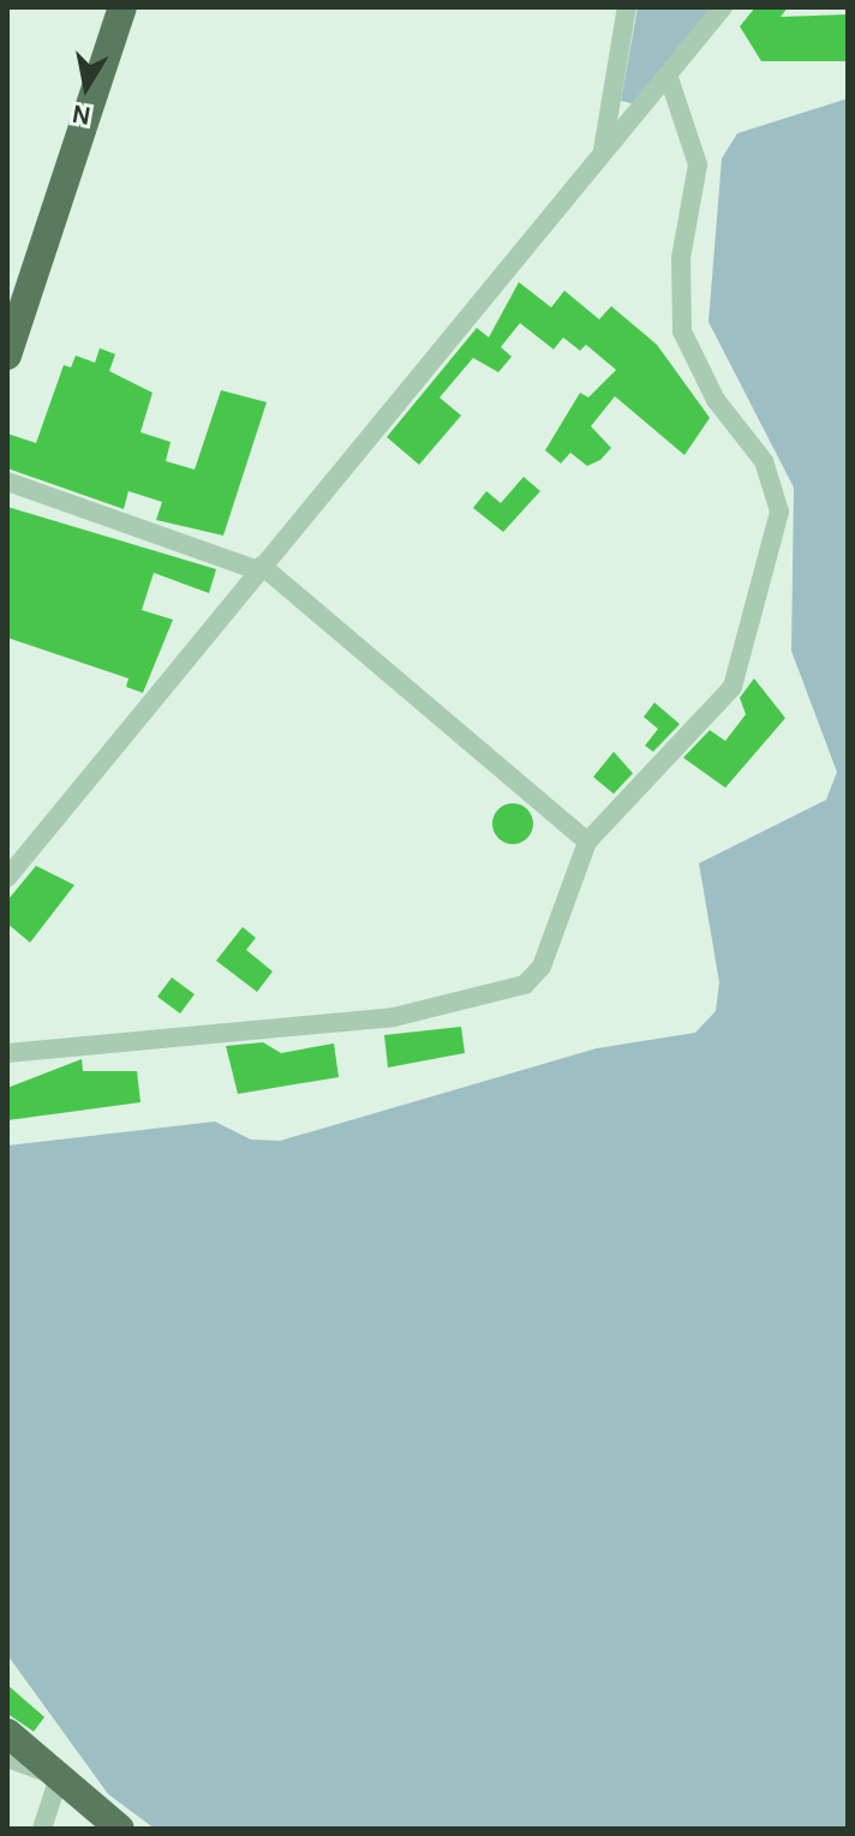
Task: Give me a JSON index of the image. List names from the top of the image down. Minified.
{"north":"bottom"}
